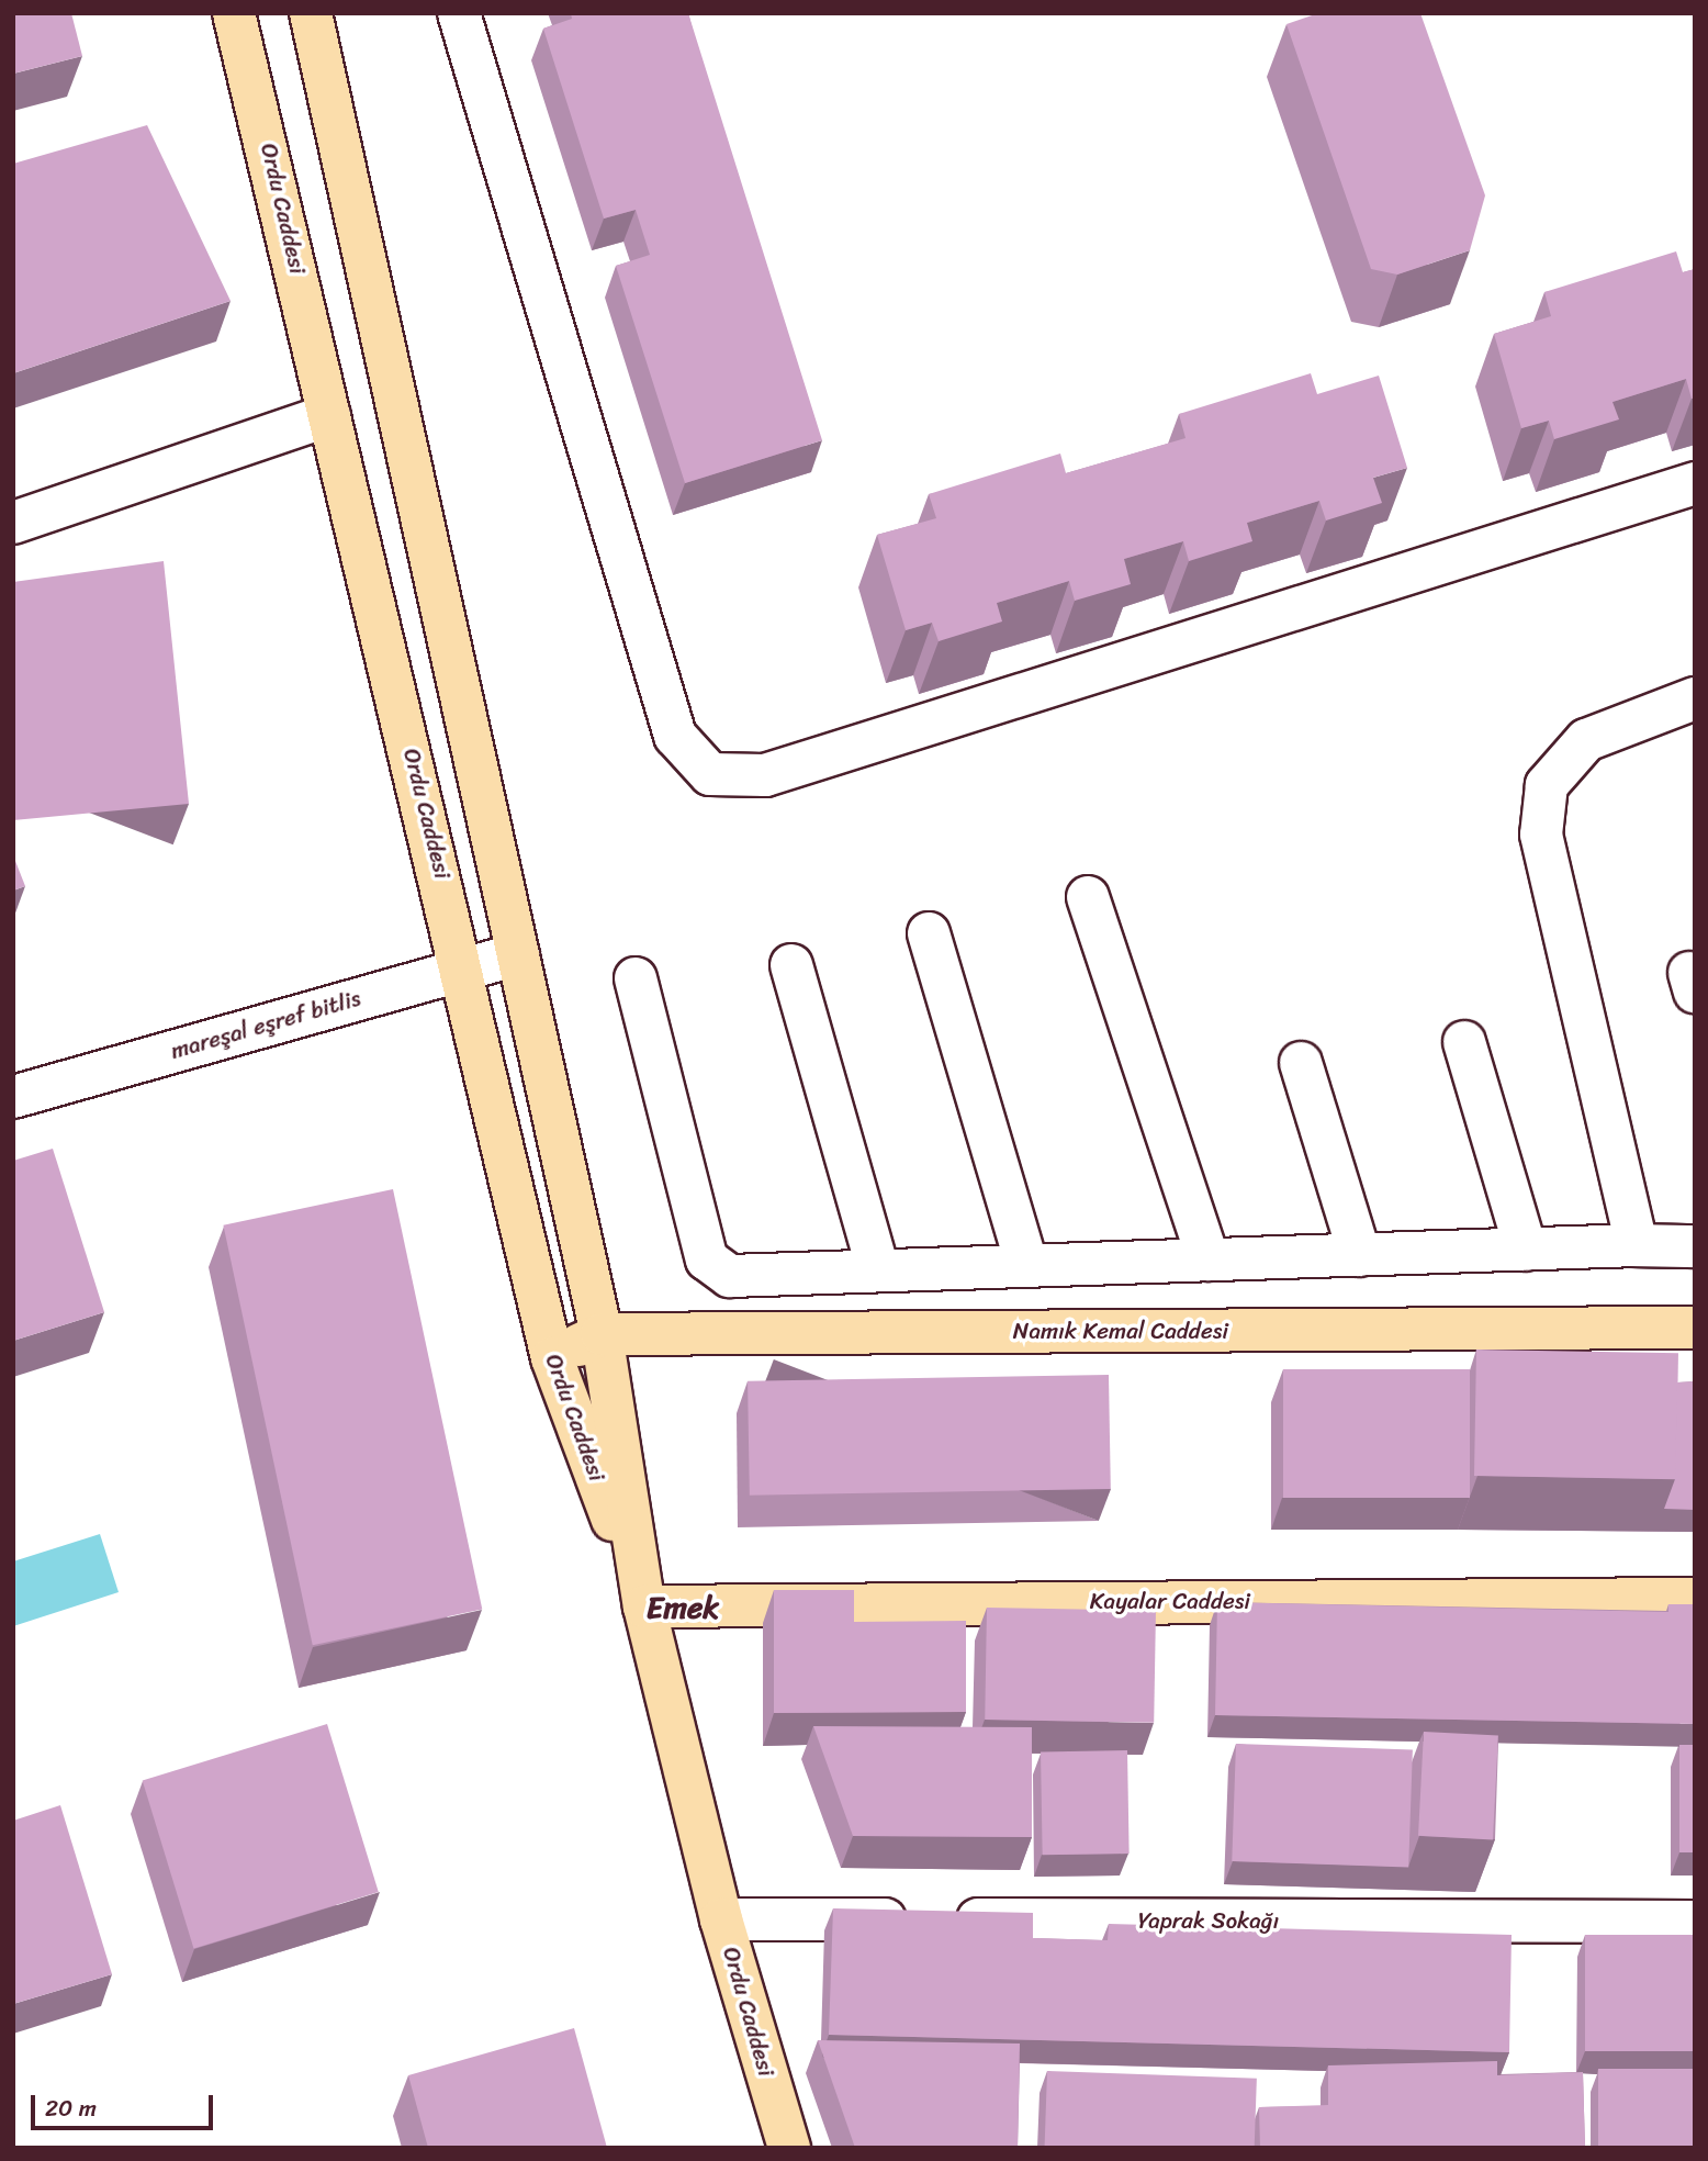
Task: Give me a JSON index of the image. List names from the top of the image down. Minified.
{"streets":{"main road":["Ordu Caddesi","Namık Kemal Caddesi","Kayalar Caddesi"],"street":["mareşal eşref bitlis","Yaprak Sokağı"]},"crossings":[["Ordu Caddesi","mareşal eşref bitlis"],["Ordu Caddesi","Namık Kemal Caddesi"],["Ordu Caddesi","Kayalar Caddesi"],["Ordu Caddesi","Yaprak Sokağı"]],"districts":["Emek"],"scale_bar":"20 m"}
